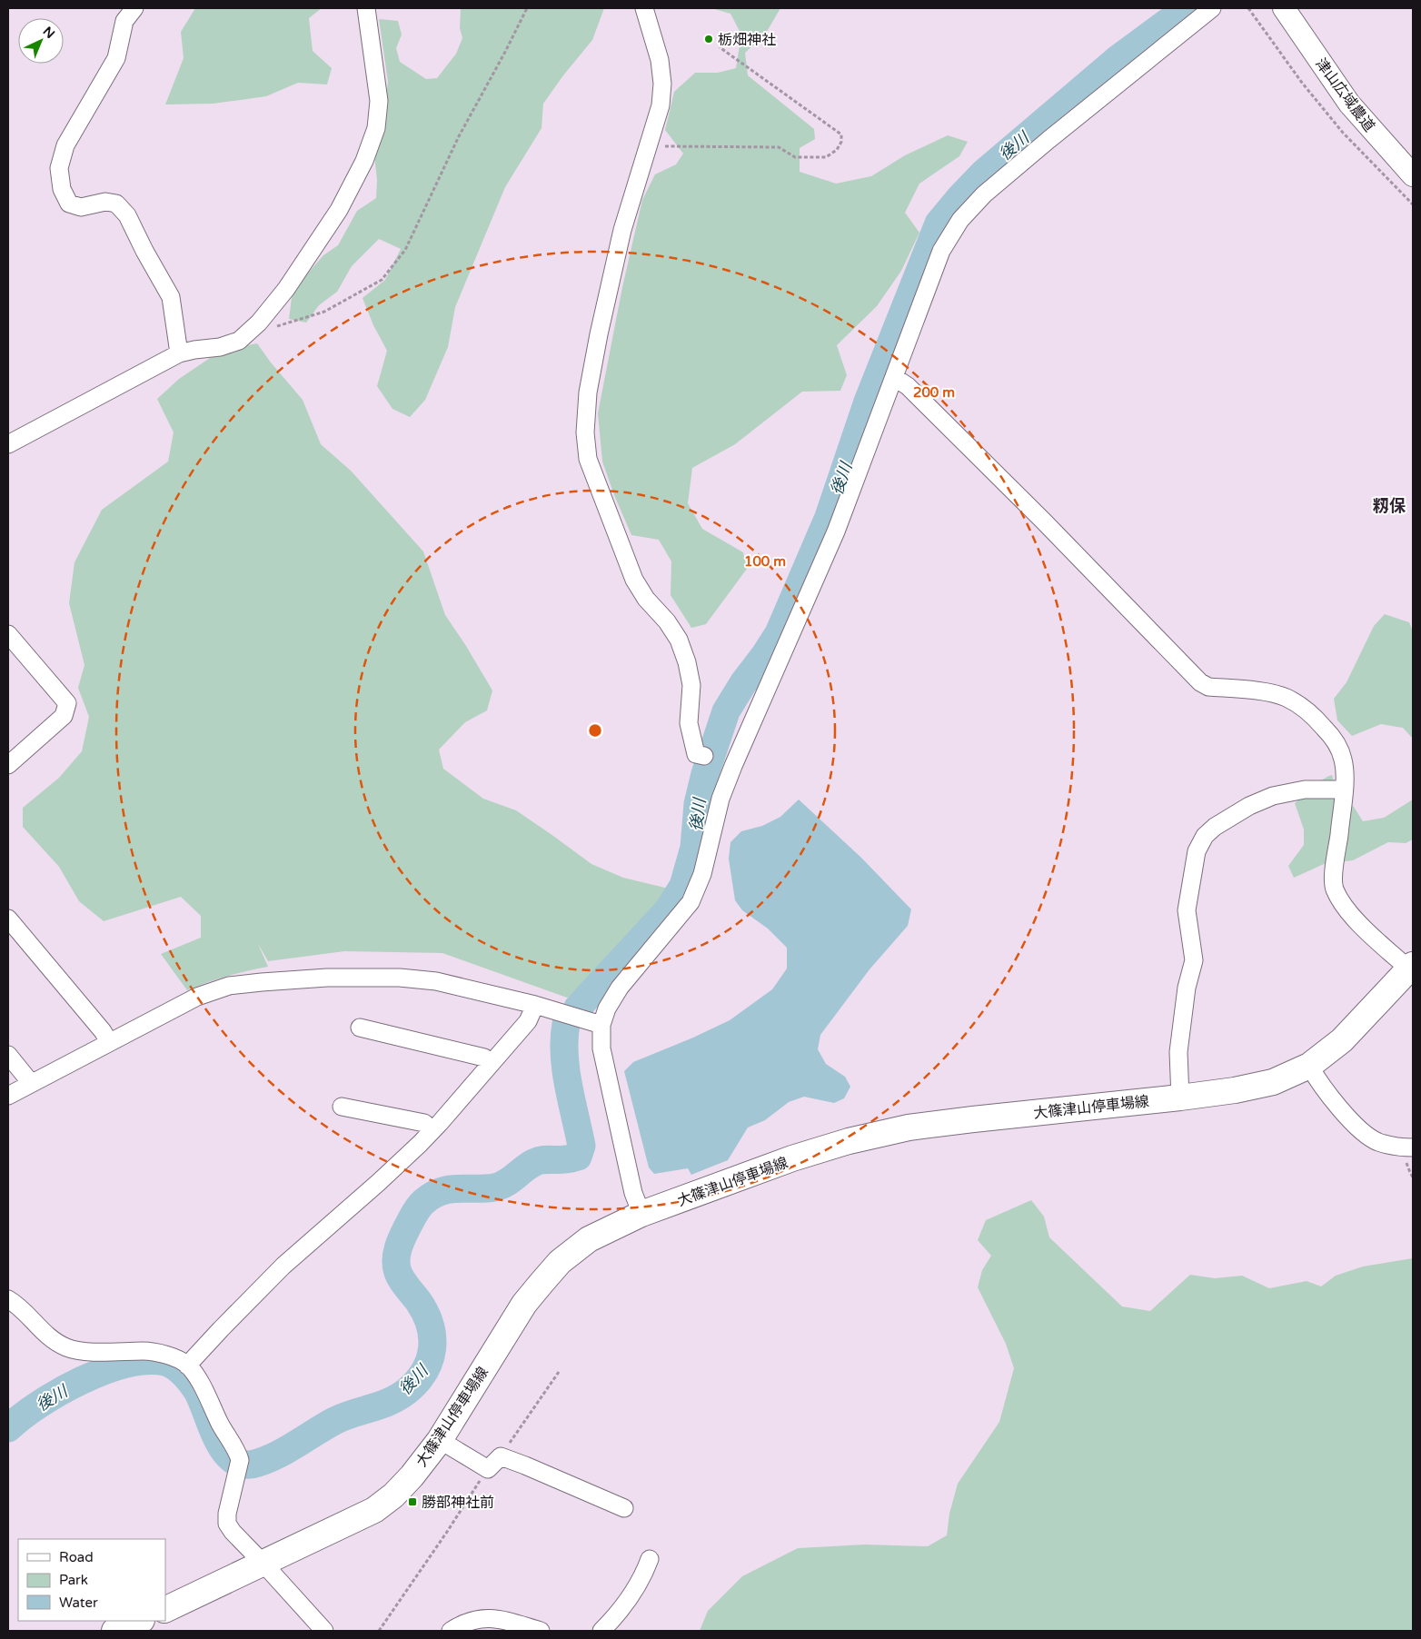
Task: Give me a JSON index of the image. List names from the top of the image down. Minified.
{"streets":{"main road":["大篠津山停車場線"],"street":["津山広域農道"]},"districts":["籾保"],"water":["後川"],"places":{"other":["栃畑神社"],"transit":["勝部神社前"]},"legend":["Road","Park","Water"],"north":"top right","rings":["200 m","100 m"]}
